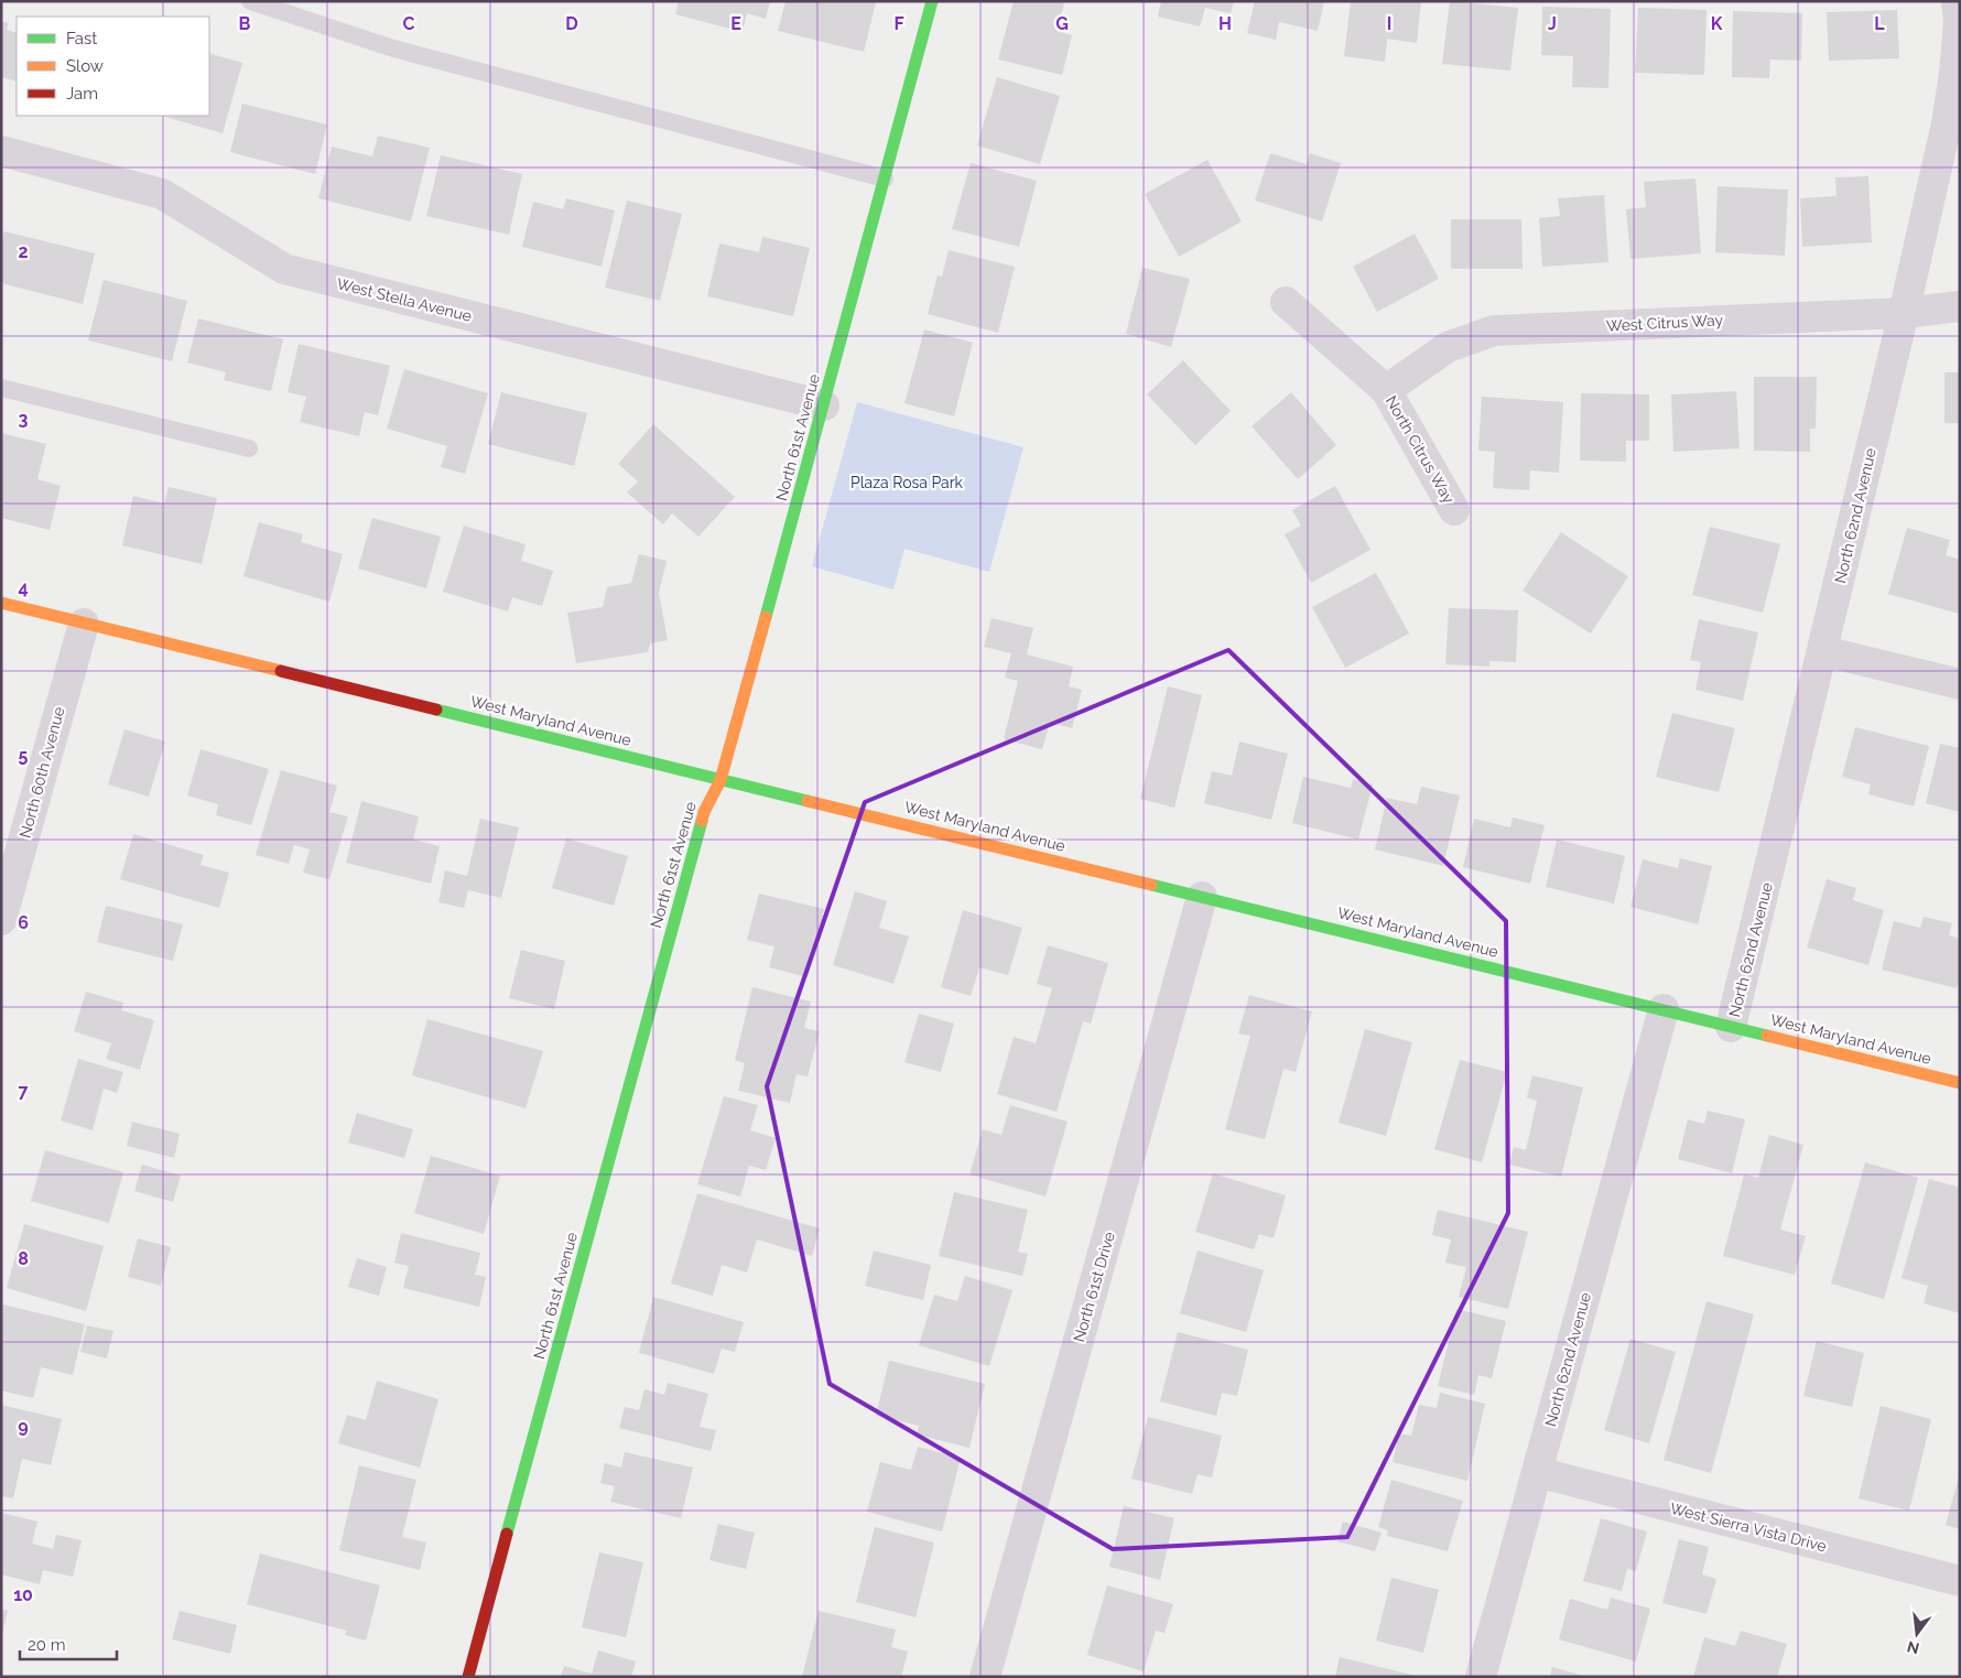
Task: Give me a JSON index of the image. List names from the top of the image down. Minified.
{"streets":{"street":["West Stella Avenue","West Citrus Way","North 61st Avenue","North Citrus Way","North 62nd Avenue","West Maryland Avenue","North 60th Avenue","North 61st Drive","West Sierra Vista Drive"]},"crossings":[["West Stella Avenue","North 61st Avenue"],["West Citrus Way","North Citrus Way"],["West Citrus Way","North 62nd Avenue"],["North 61st Avenue","West Maryland Avenue"],["North 62nd Avenue","West Maryland Avenue"],["North 62nd Avenue","West Sierra Vista Drive"],["West Maryland Avenue","North 60th Avenue"],["West Maryland Avenue","North 61st Drive"]],"parks":["Plaza Rosa Park"],"legend":["Fast","Slow","Jam"],"scale_bar":"20 m","north":"bottom","grid":{"columns":["B","C","D","E","F","G","H","I","J","K","L"],"rows":["2","3","4","5","6","7","8","9","10"]}}
